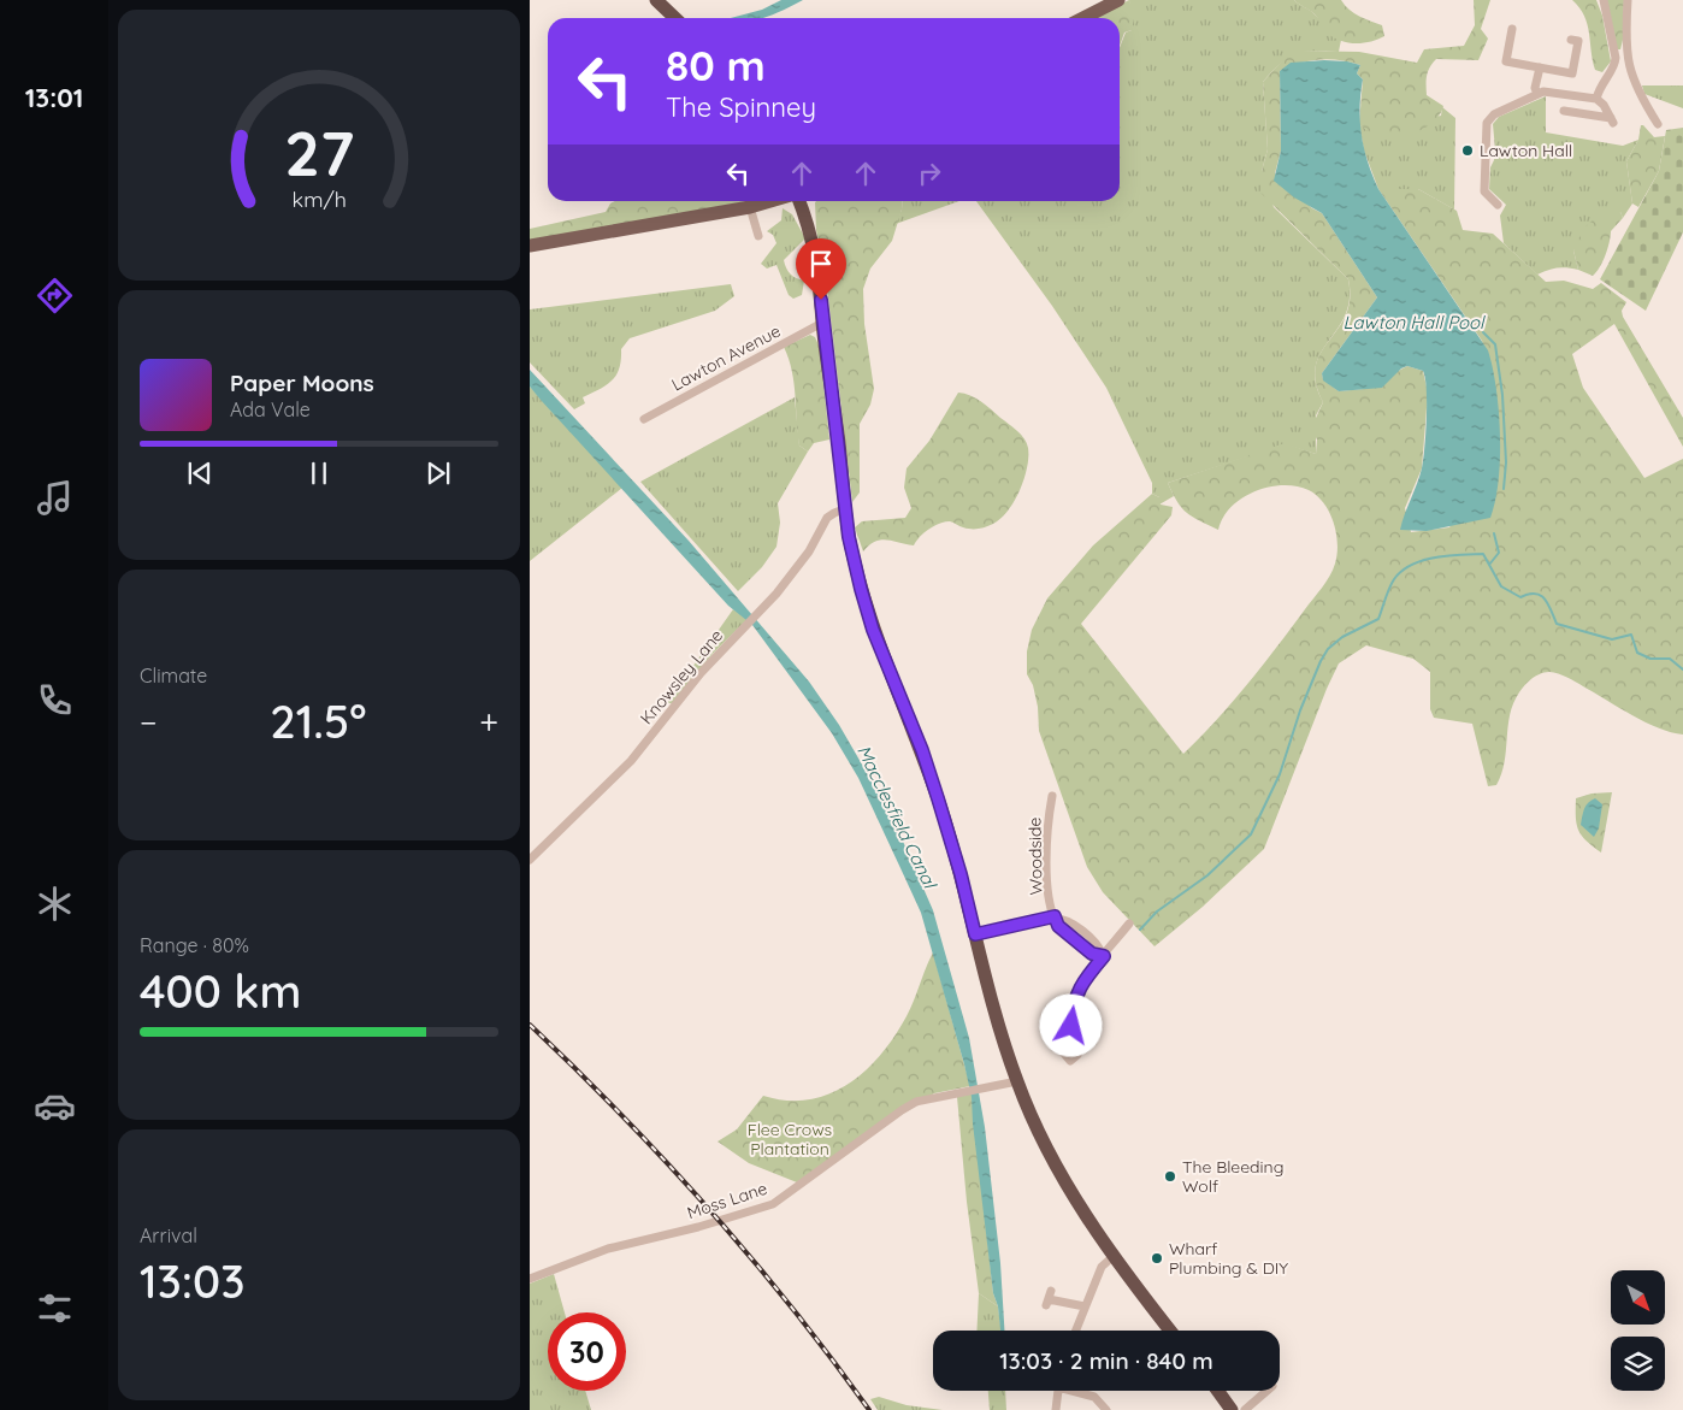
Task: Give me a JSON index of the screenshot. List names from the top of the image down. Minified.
{"streets":{"street":["Lawton Avenue","Knowsley Lane","Woodside","Moss Lane"]},"water":["Lawton Hall Pool","Macclesfield Canal"],"parks":["Flee Crows Plantation"],"places":["Lawton Hall","The Bleeding Wolf","Wharf Plumbing & DIY"],"north":"bottom right","page":{"tabs":"13:01","turn":["80 m","The Spinney"],"song":["Paper Moons","Ada Vale"],"tile":["Climate",["Range · 80%","400 km"],["Arrival","13:03"]],"heat":["−","21.5°","+"],"limit":"30","trip":"13:03 · 2 min · 840 m","gauge":["27","km/h"]}}
